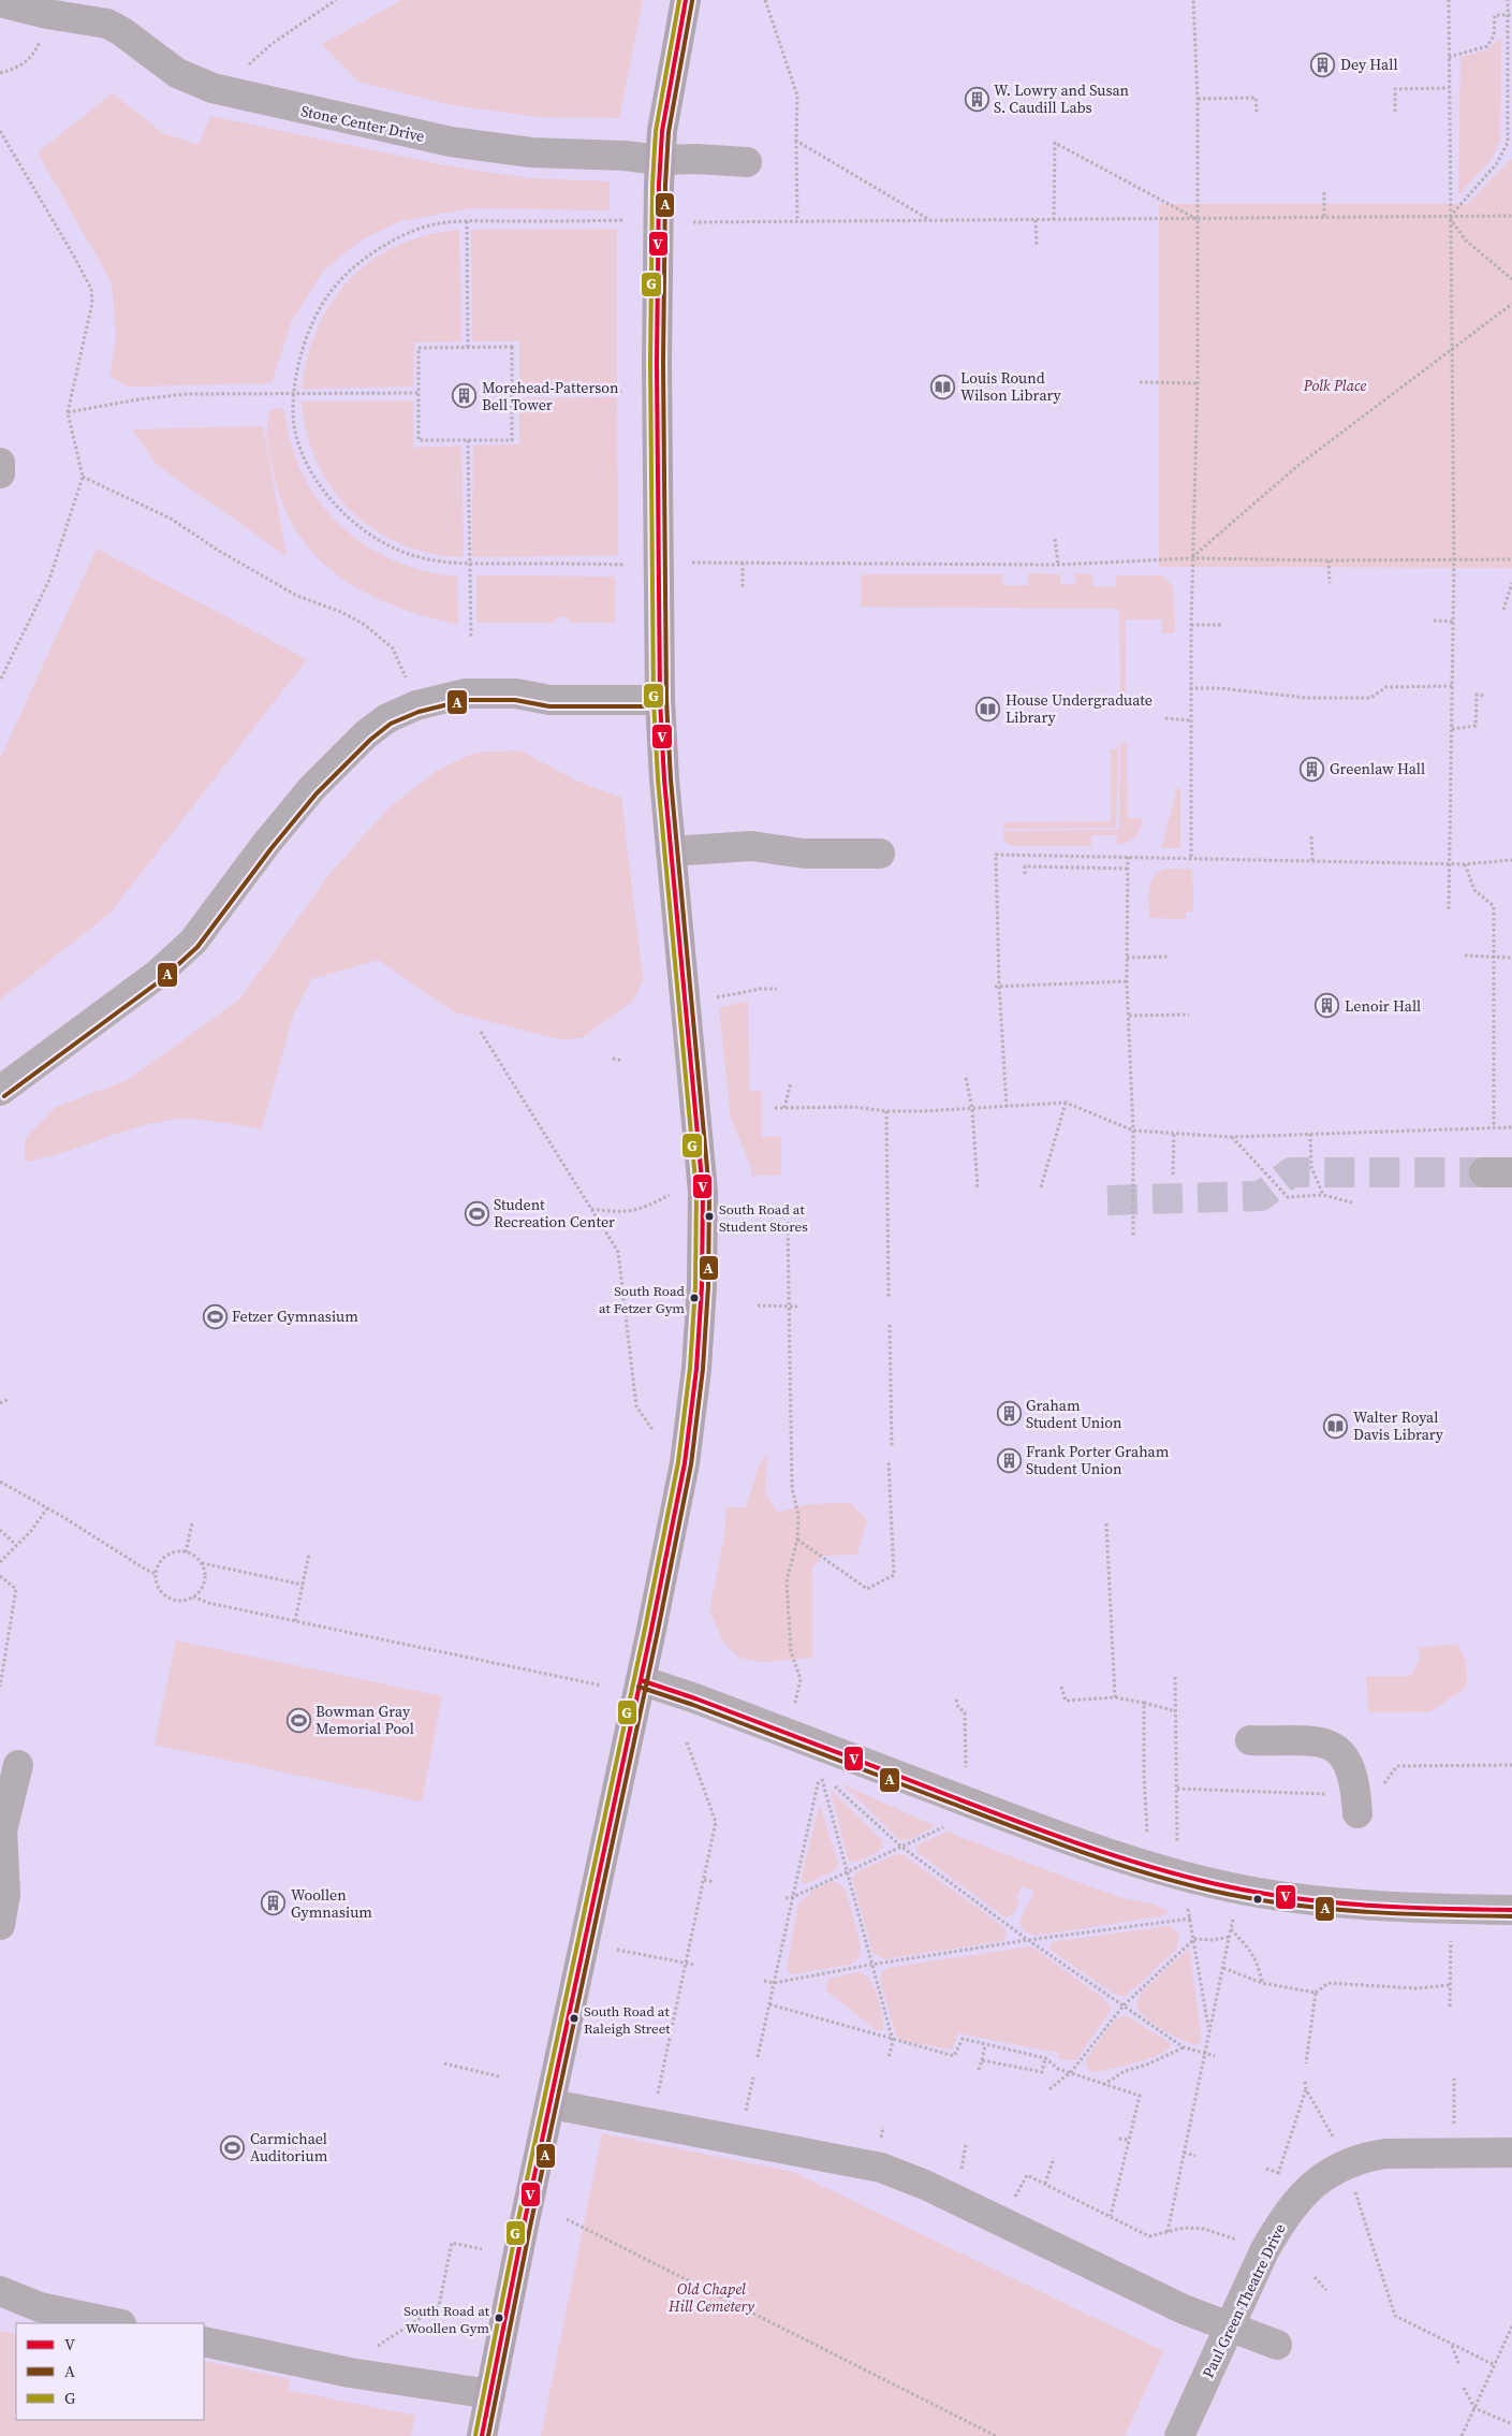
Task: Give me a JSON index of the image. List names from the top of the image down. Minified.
{"streets":{"street":["Stone Center Drive","Paul Green Theatre Drive"]},"parks":["Polk Place","Old Chapel Hill Cemetery"],"places":{"building":["Dey Hall","W. Lowry and Susan S. Caudill Labs","Morehead-Patterson Bell Tower","Greenlaw Hall","Lenoir Hall","Graham Student Union","Frank Porter Graham Student Union","Woollen Gymnasium"],"library":["Louis Round Wilson Library","House Undergraduate Library","Walter Royal Davis Library"],"sports":["Student Recreation Center","Fetzer Gymnasium","Bowman Gray Memorial Pool","Carmichael Auditorium"],"other":["South Road at Student Stores","South Road at Fetzer Gym","South Road at Raleigh Street","South Road at Woollen Gym"]},"lines":["transit line V","transit line G","transit line A"],"legend":["V","A","G"]}
